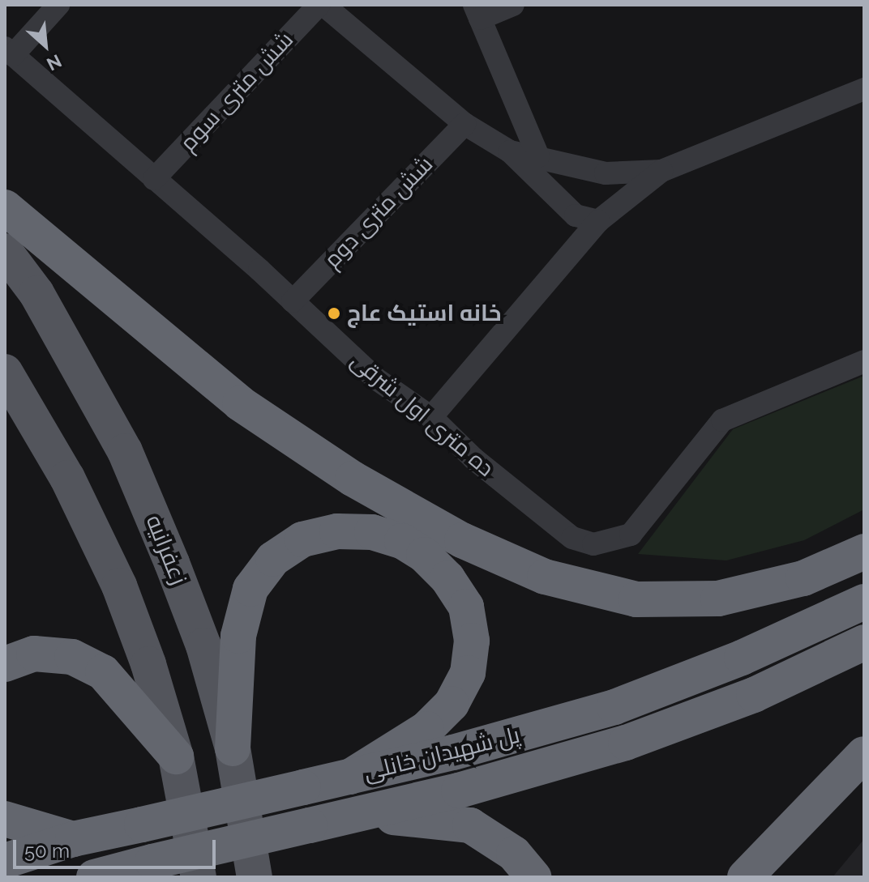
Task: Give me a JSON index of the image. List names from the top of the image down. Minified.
{"streets":{"highway":["پل شهیدان خانلی"],"main road":["زعفرانیه"],"street":["شش متری سوم","شش متری دوم","ده متری اول شرقی"]},"crossings":[["شش متری سوم","ده متری اول شرقی"],["شش متری دوم","ده متری اول شرقی"]],"places":["خانه استیک عاج"],"scale_bar":"50 m","north":"bottom right"}
